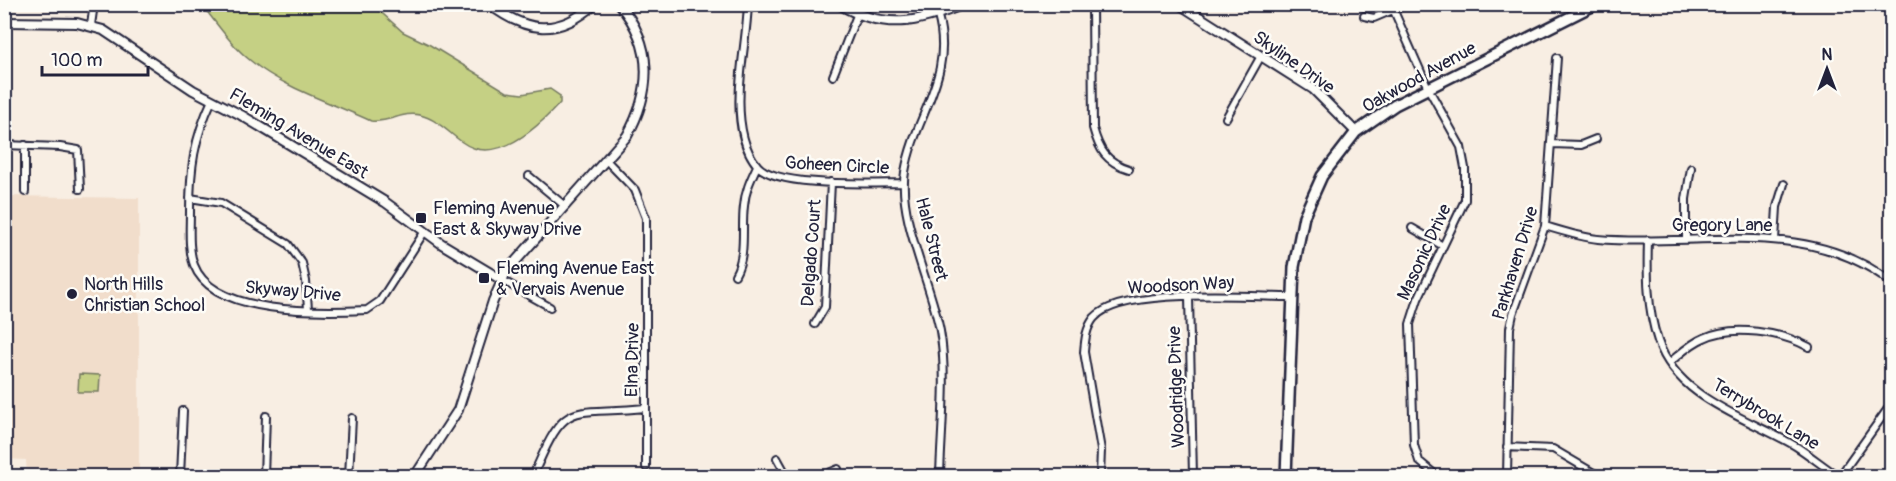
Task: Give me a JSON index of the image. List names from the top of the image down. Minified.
{"streets":{"main road":["Oakwood Avenue"],"street":["Skyline Drive","Fleming Avenue East","Goheen Circle","Gregory Lane","Hale Street","Masonic Drive","Delgado Court","Parkhaven Drive","Woodson Way","Skyway Drive","Elna Drive","Woodridge Drive","Terrybrook Lane"]},"crossings":[["Skyline Drive","Oakwood Avenue"],["Oakwood Avenue","Masonic Drive"],["Oakwood Avenue","Woodson Way"],["Fleming Avenue East","Skyway Drive"],["Goheen Circle","Hale Street"],["Goheen Circle","Delgado Court"],["Gregory Lane","Parkhaven Drive"],["Gregory Lane","Terrybrook Lane"],["Woodson Way","Woodridge Drive"]],"places":{"transit":["Fleming Avenue East & Skyway Drive","Fleming Avenue East & Vervais Avenue"],"other":["North Hills Christian School"]},"scale_bar":"100 m","north":"top"}
